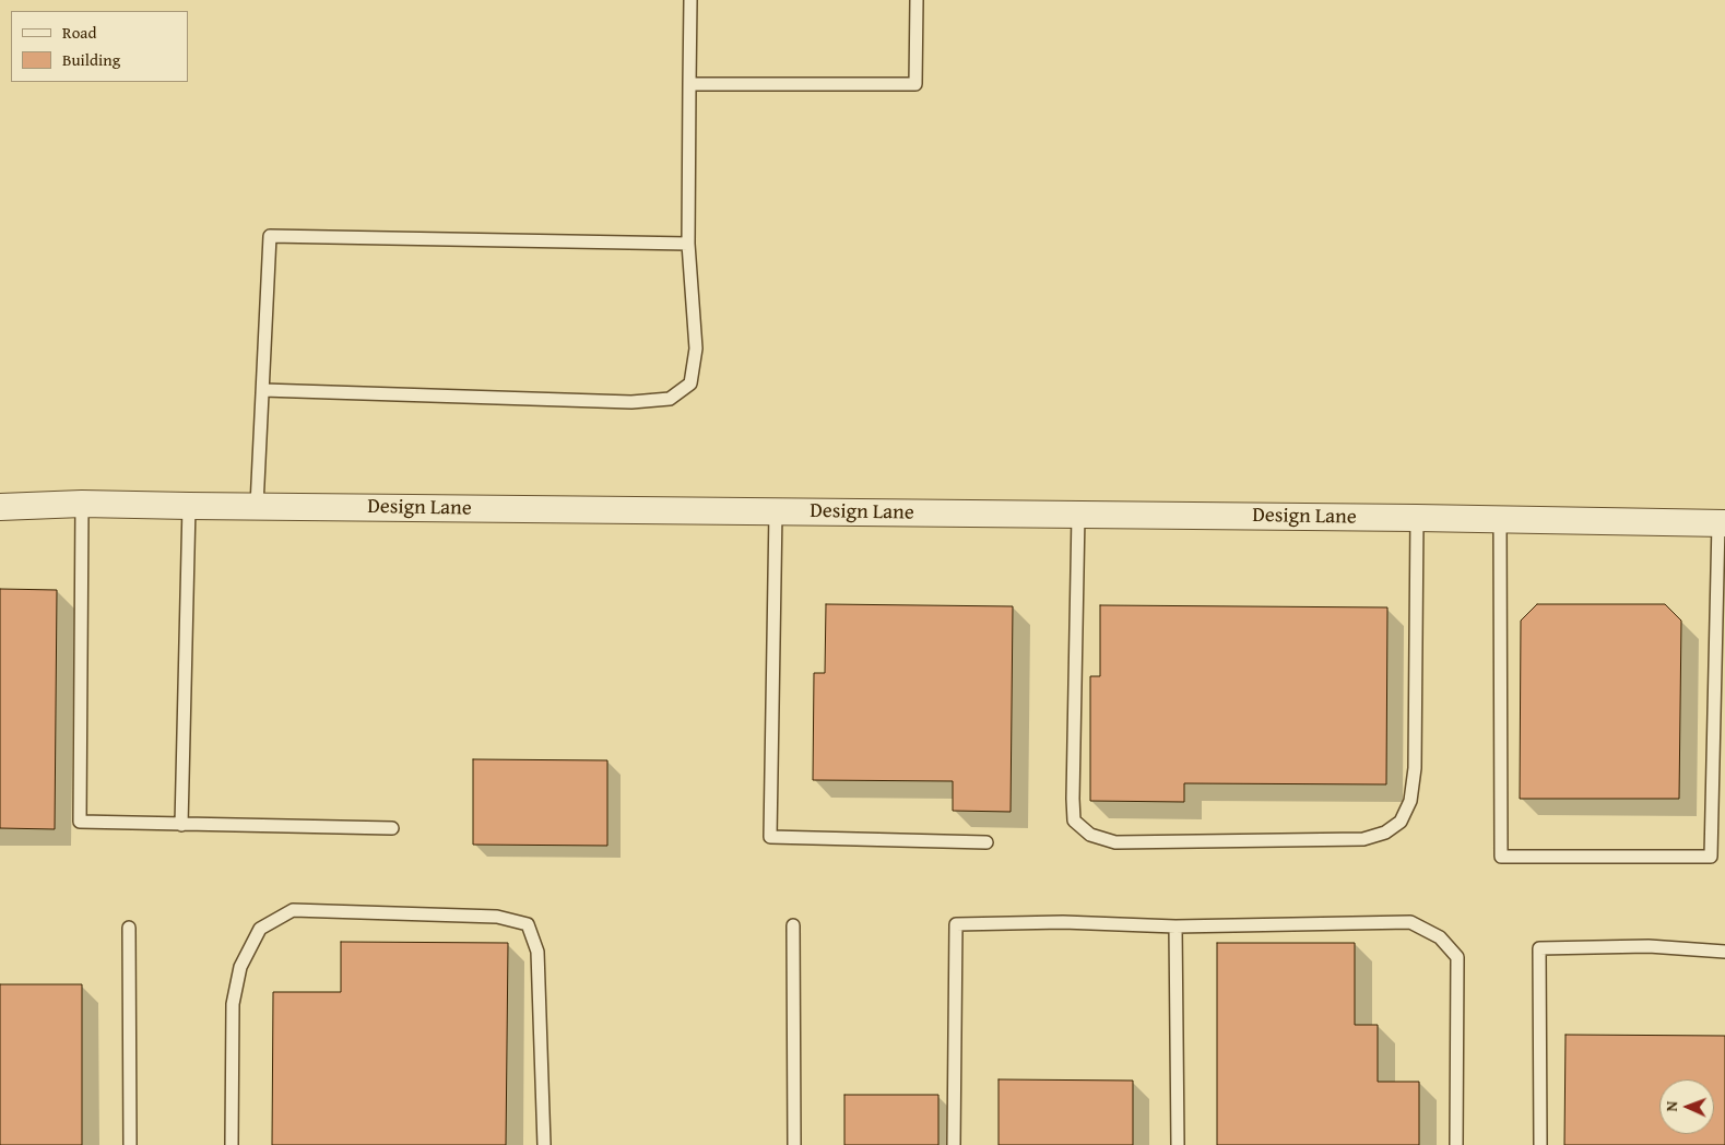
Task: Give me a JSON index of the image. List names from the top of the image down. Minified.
{"streets":{"street":["Design Lane"]},"legend":["Road","Building"],"north":"left"}
